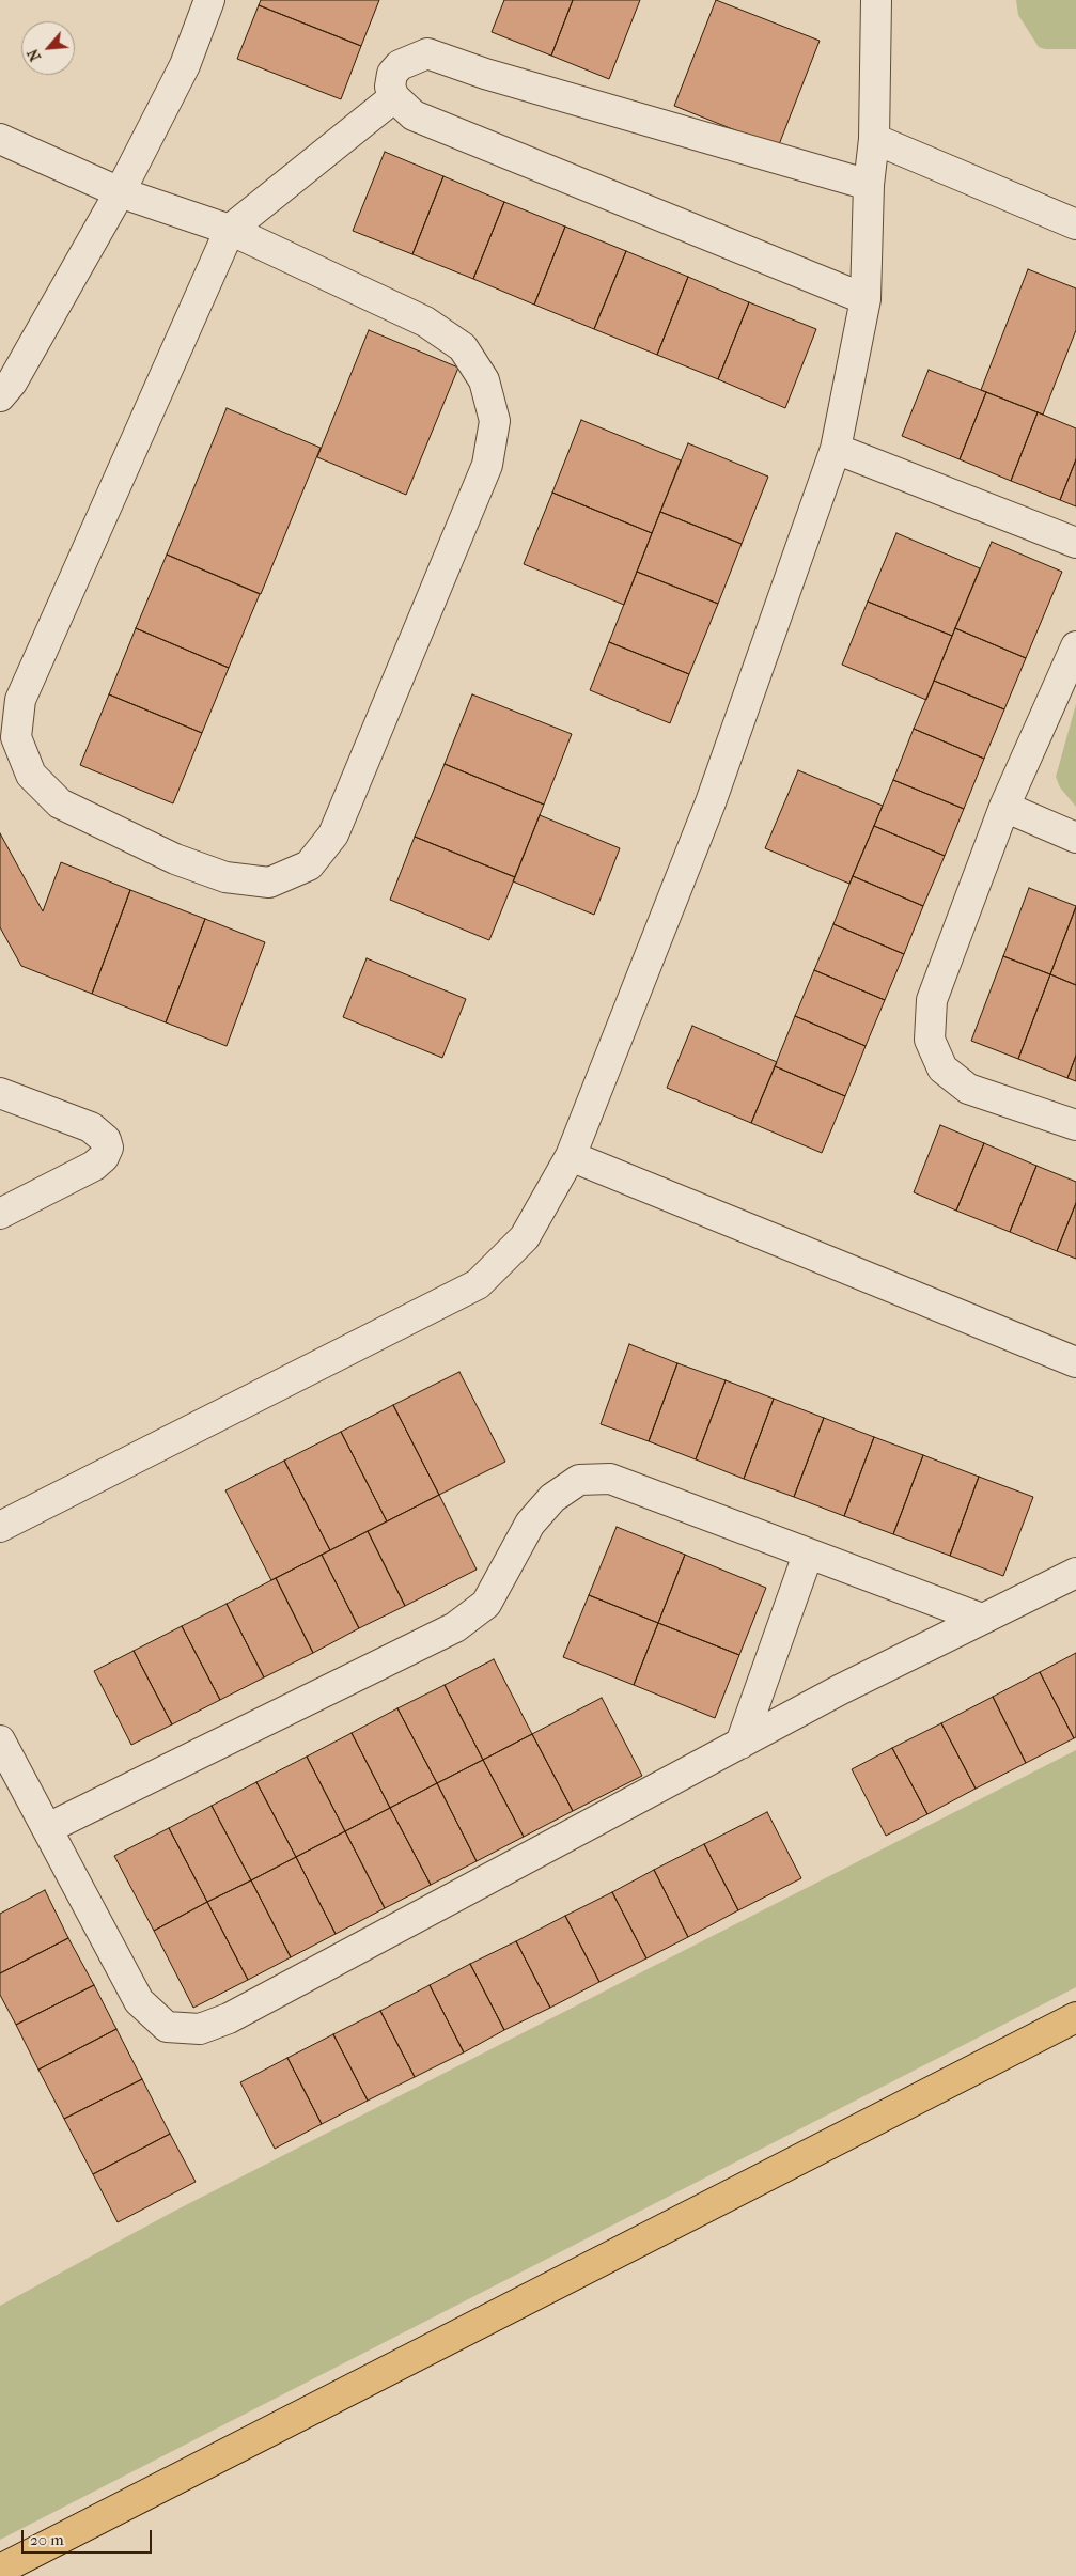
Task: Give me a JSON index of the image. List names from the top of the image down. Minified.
{"scale_bar":"20 m","north":"bottom left"}
